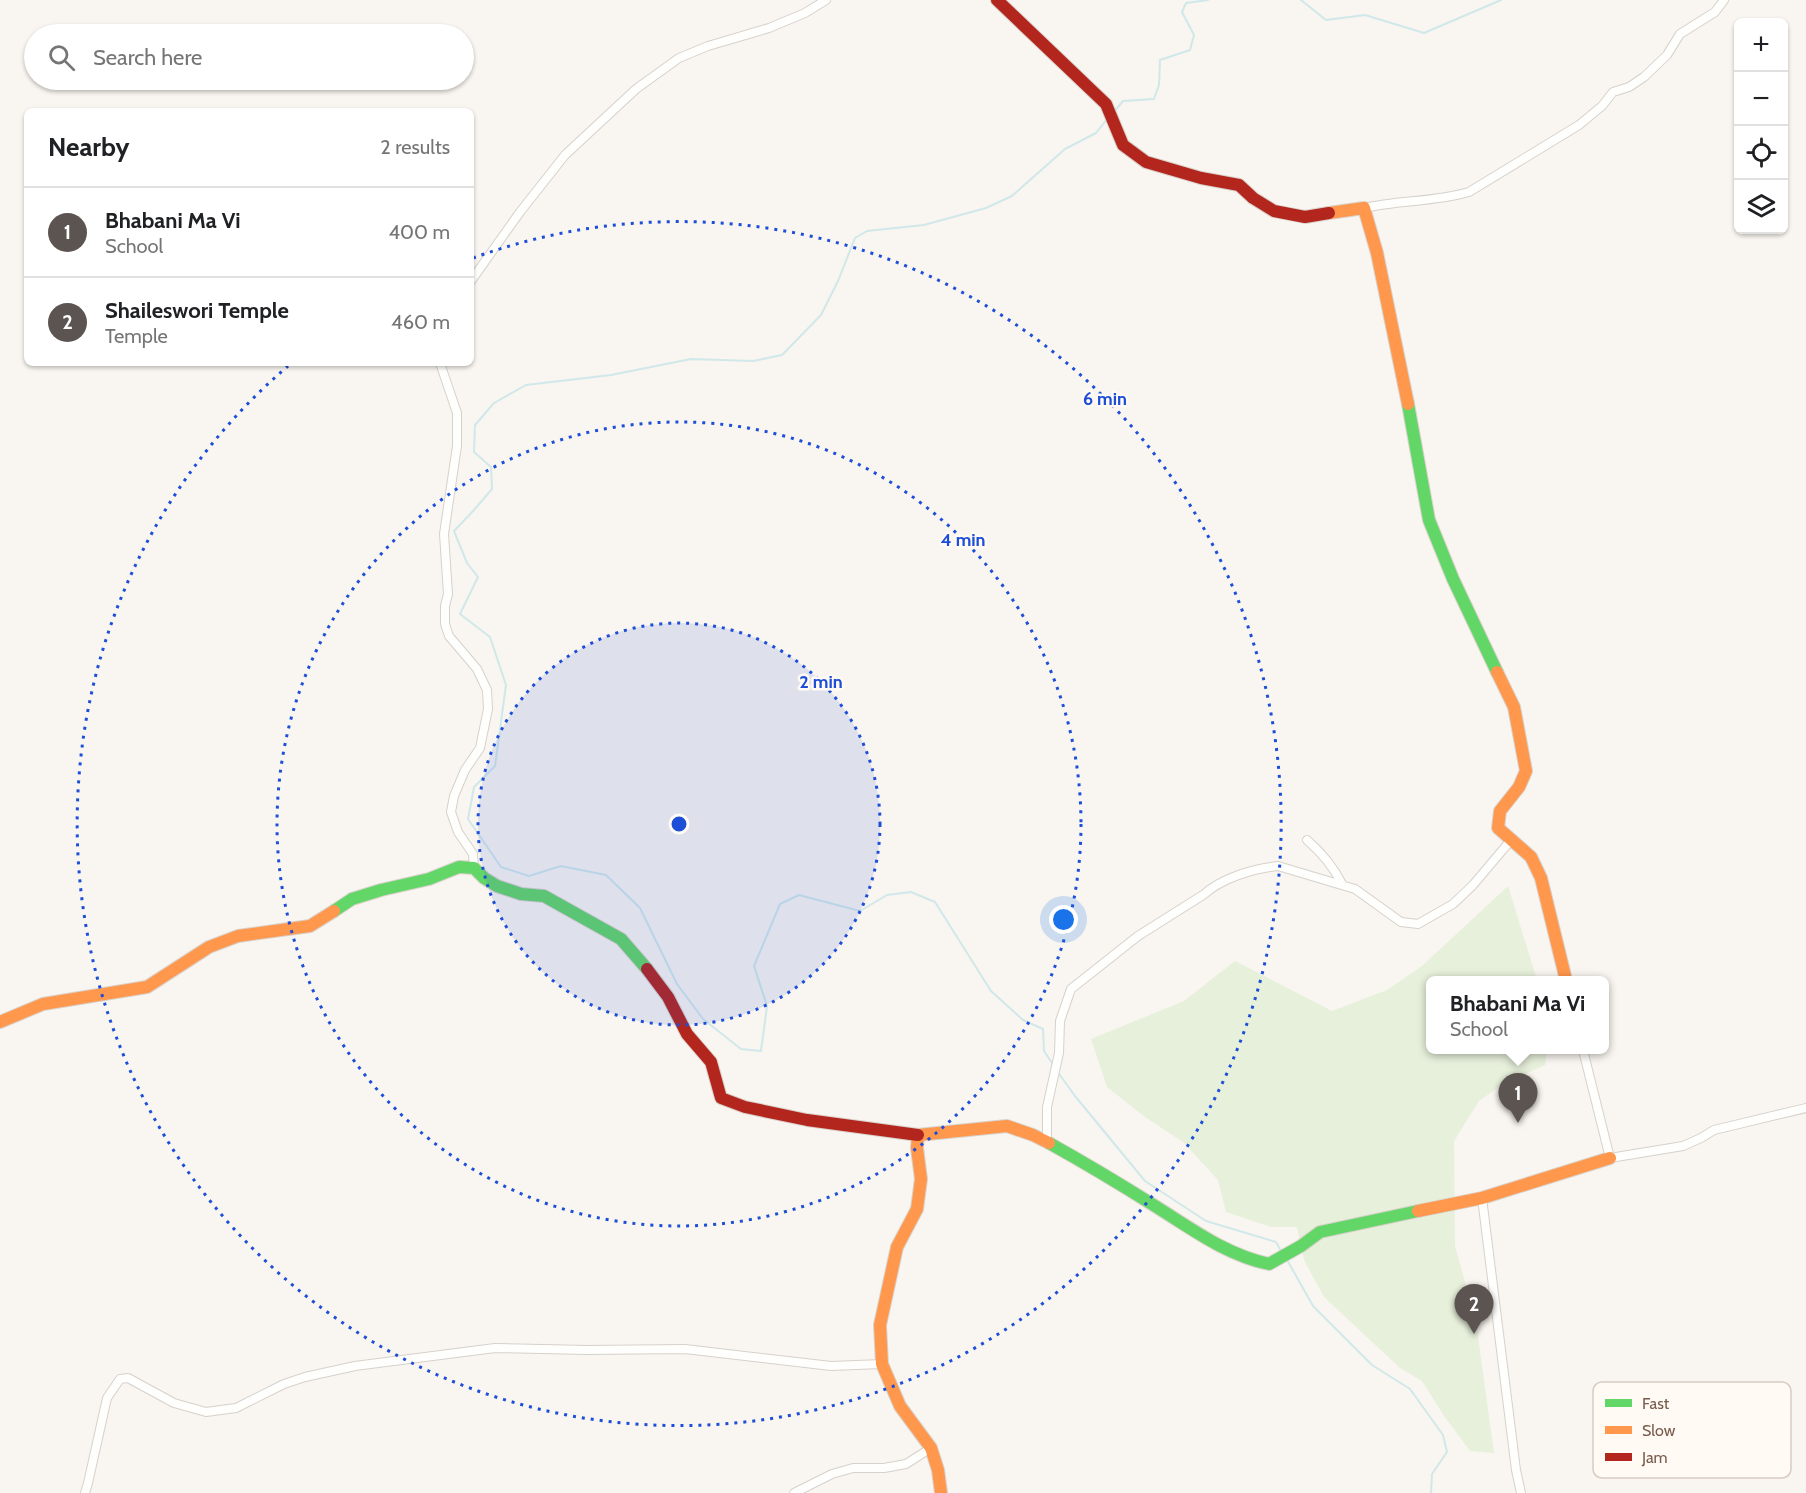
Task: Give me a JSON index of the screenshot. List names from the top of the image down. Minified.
{"legend":["Fast","Slow","Jam"],"page":{"map_buttons":["+","−"],"search":"Search here","heading":["Nearby","2 results"],"list":[{"mark":"1","name":"Bhabani Ma Vi","note":"School","value":"400 m"},{"mark":"2","name":"Shaileswori Temple","note":"Temple","value":"460 m"}],"popup":["Bhabani Ma Vi","School"],"pins":["1","2"]},"rings":["6 min","4 min","2 min"]}
